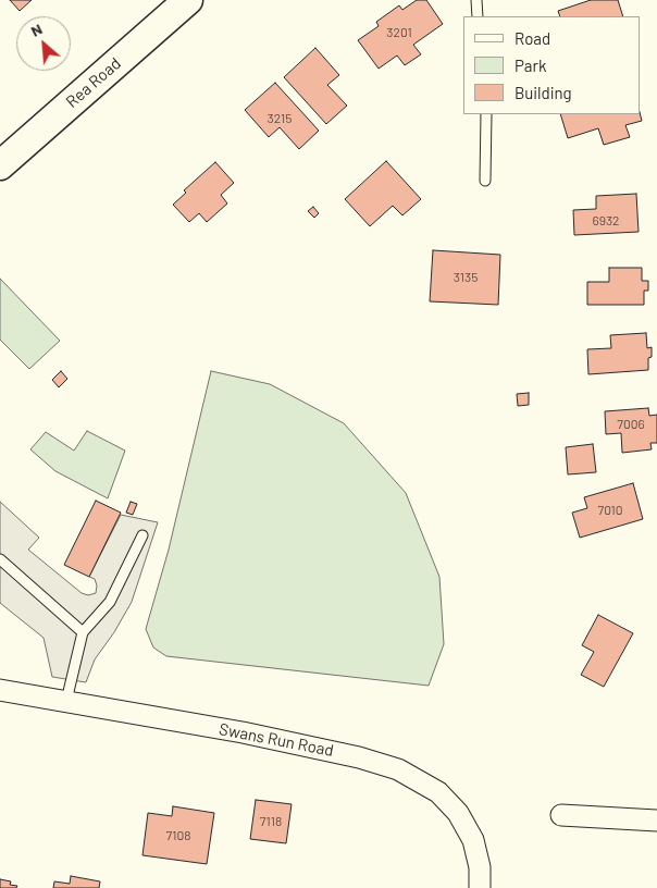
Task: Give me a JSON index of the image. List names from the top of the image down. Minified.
{"streets":{"main road":["Rea Road"],"street":["Swans Run Road"]},"house_numbers":["3201","3215","6932","3135","7006","7010","7118","7108"],"legend":["Road","Park","Building"],"north":"top left"}
